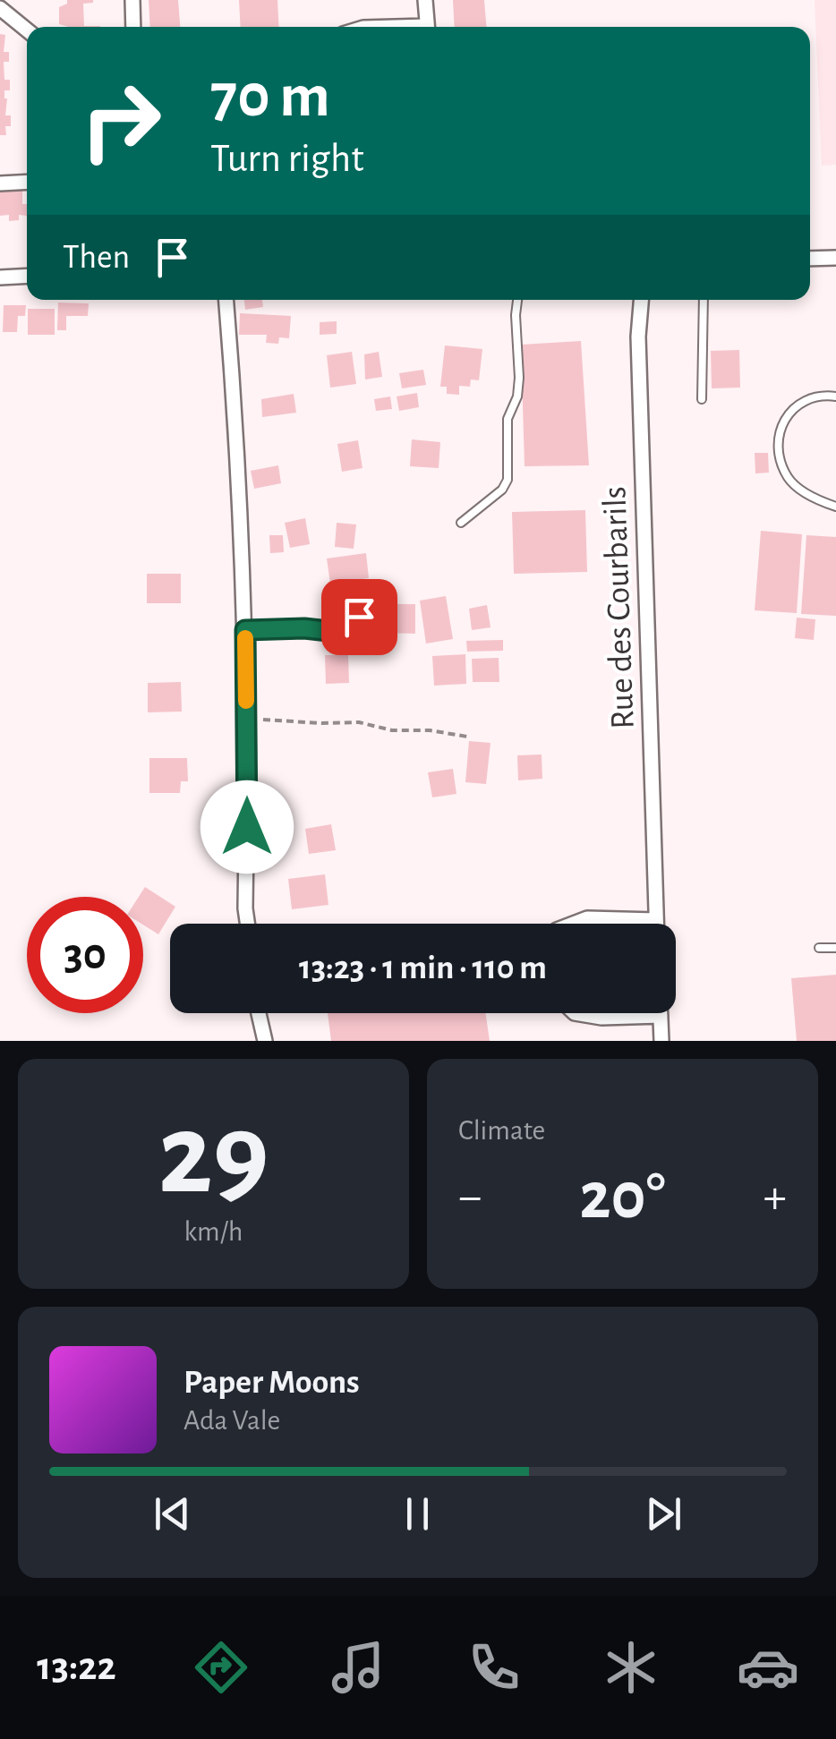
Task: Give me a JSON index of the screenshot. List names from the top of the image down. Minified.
{"streets":{"street":["Rue des Courbarils"]},"page":{"turn":["70 m","Turn right"],"then":"Then","limit":"30","trip":"13:23 · 1 min · 110 m","tile":[["29","km/h"],"Climate"],"heat":["−","20°","+"],"song":["Paper Moons","Ada Vale"],"tabs":"13:22"}}
